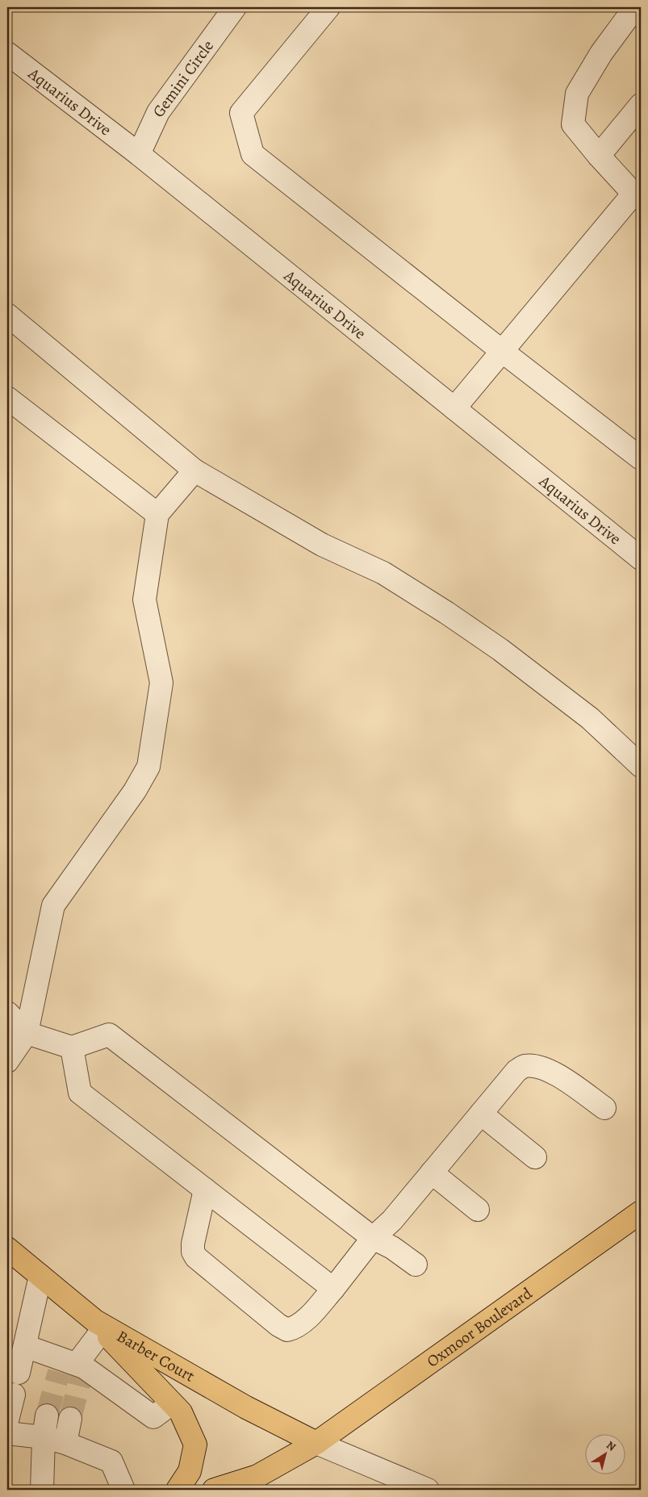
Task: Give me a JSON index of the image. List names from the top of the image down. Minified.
{"streets":{"main road":["Oxmoor Boulevard","Barber Court"],"street":["Gemini Circle","Aquarius Drive"]},"crossings":[["Gemini Circle","Aquarius Drive"],["Oxmoor Boulevard","Barber Court"]],"north":"top right"}
